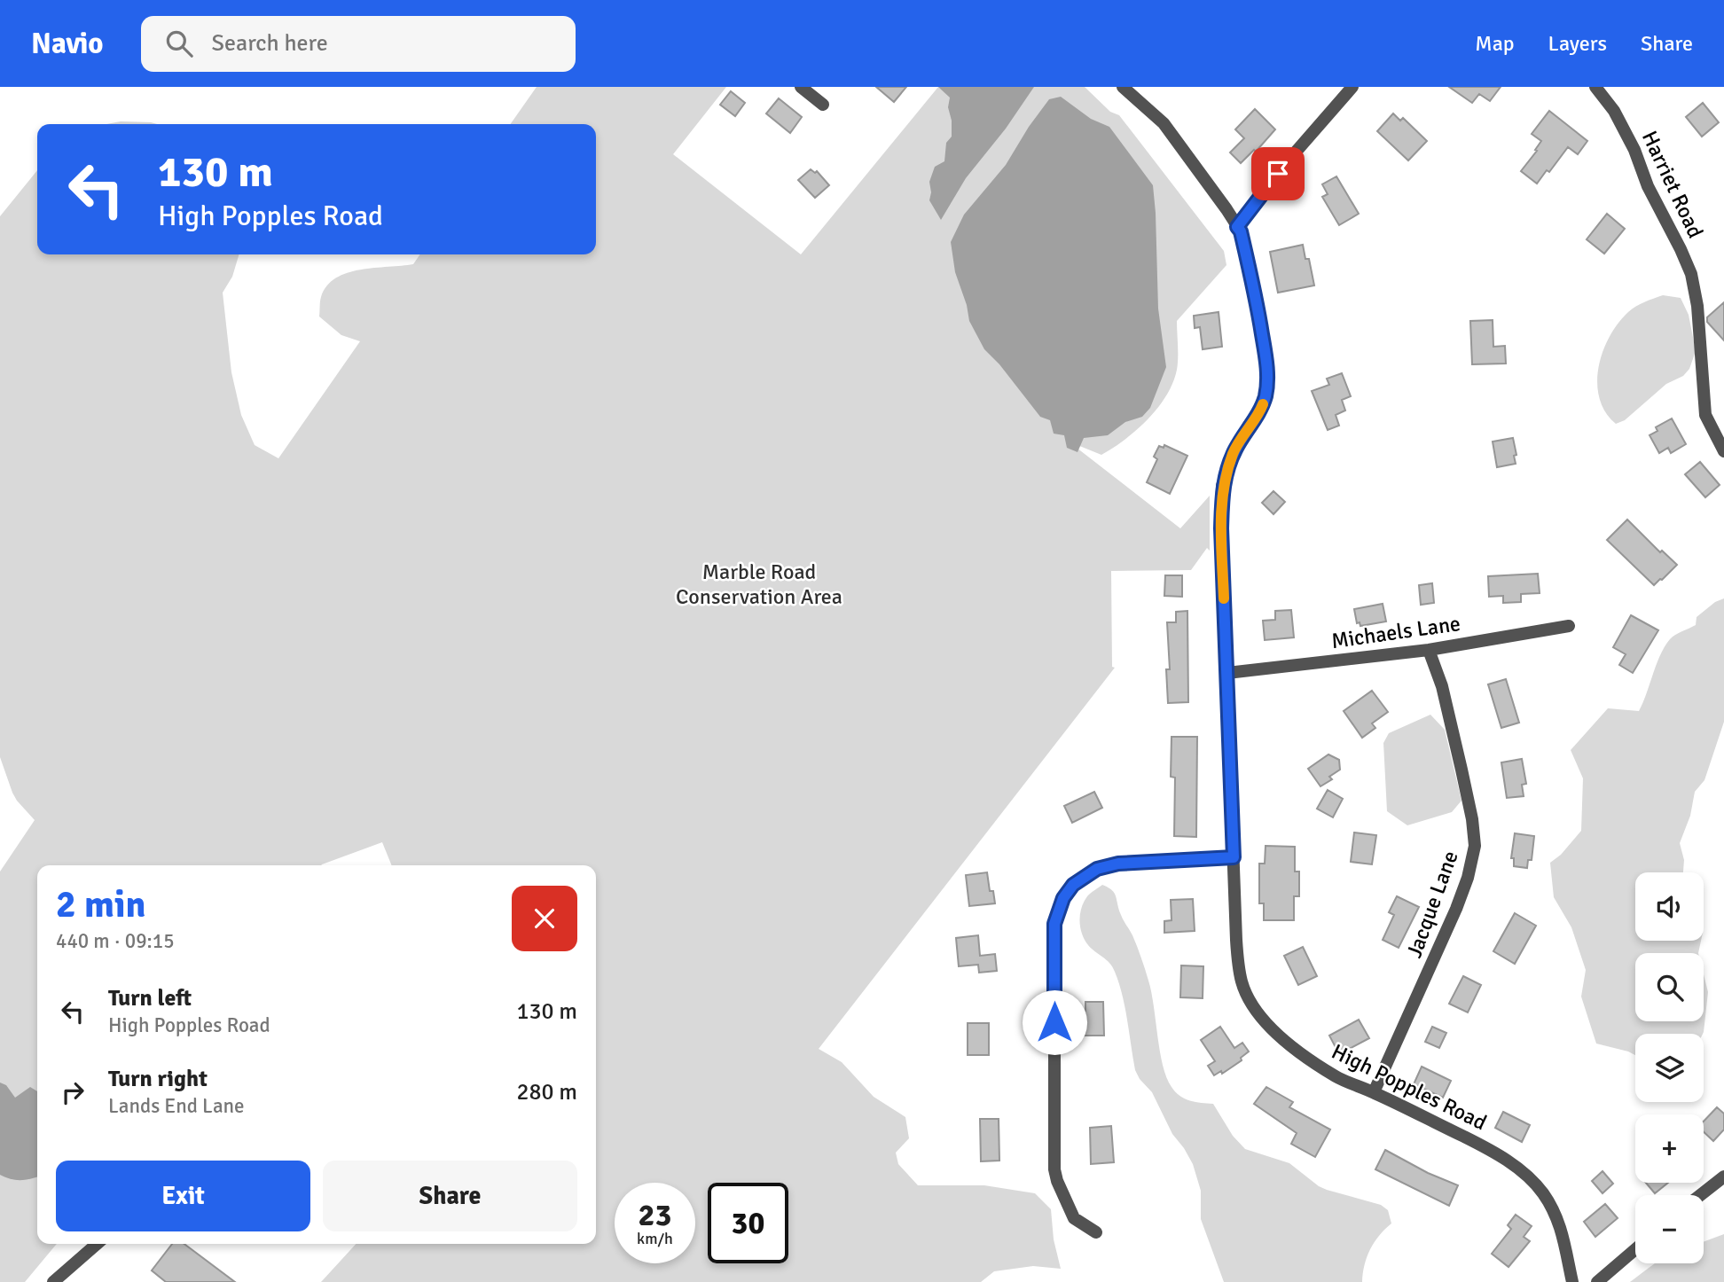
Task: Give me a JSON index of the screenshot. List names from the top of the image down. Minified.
{"streets":{"street":["Harriet Road","Michaels Lane","Jacque Lane","High Popples Road"]},"crossings":[["Michaels Lane","Jacque Lane"],["Michaels Lane","High Popples Road"],["Jacque Lane","High Popples Road"]],"parks":["Marble Road Conservation Area"],"page":{"header":"Navio","search":"Search here","nav":["Map","Layers","Share"],"turn":["130 m","High Popples Road"],"heading":["2 min","440 m · 09:15"],"map_buttons":["+","−"],"list":[{"name":"Turn left","note":"High Popples Road","value":"130 m"},{"name":"Turn right","note":"Lands End Lane","value":"280 m"}],"buttons":["Exit","Share"],"speed":"23 km/h","limit":"30"}}
